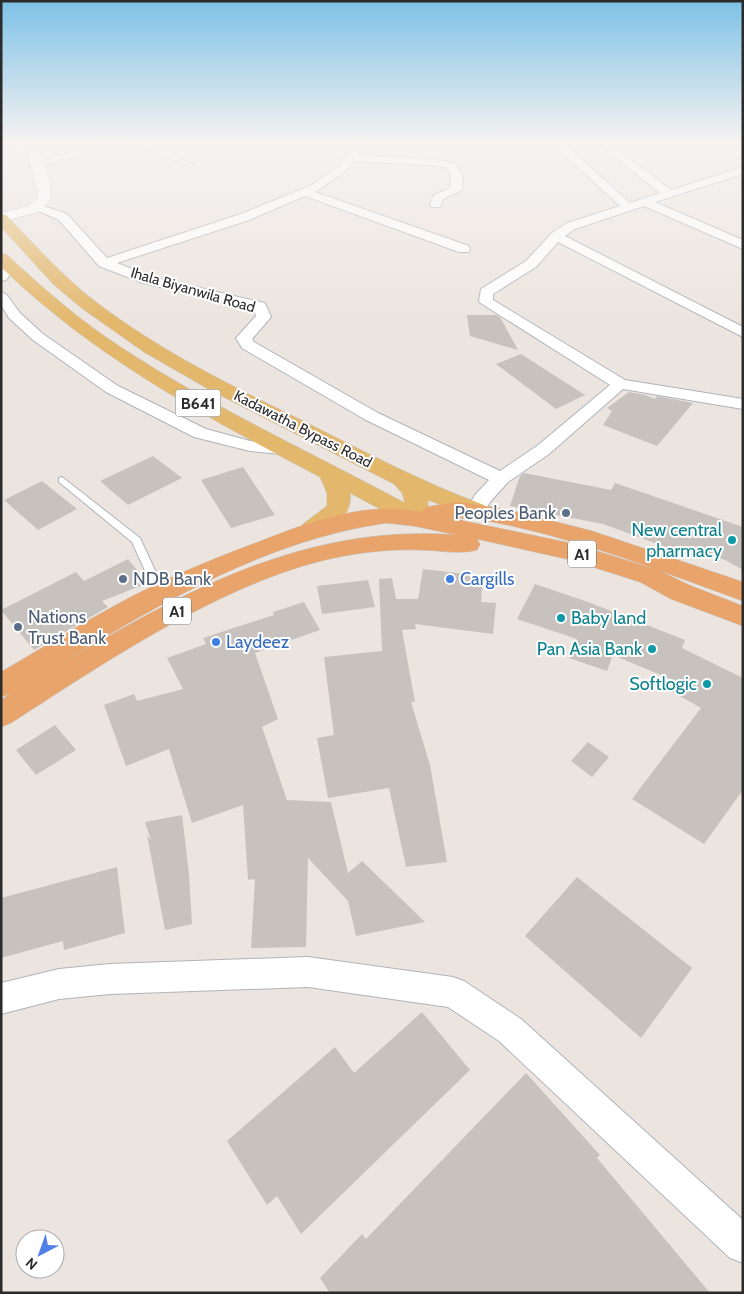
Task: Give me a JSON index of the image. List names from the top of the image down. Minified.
{"streets":{"highway":["A1"],"main road":["B641","Kadawatha Bypass Road"],"street":["Ihala Biyanwila Road"]},"crossings":[["Kadawatha Bypass Road","A1"]],"places":["Peoples Bank","New central pharmacy","NDB Bank","Cargills","Baby land","Nations Trust Bank","Laydeez","Pan Asia Bank","Softlogic"],"north":"bottom left"}
